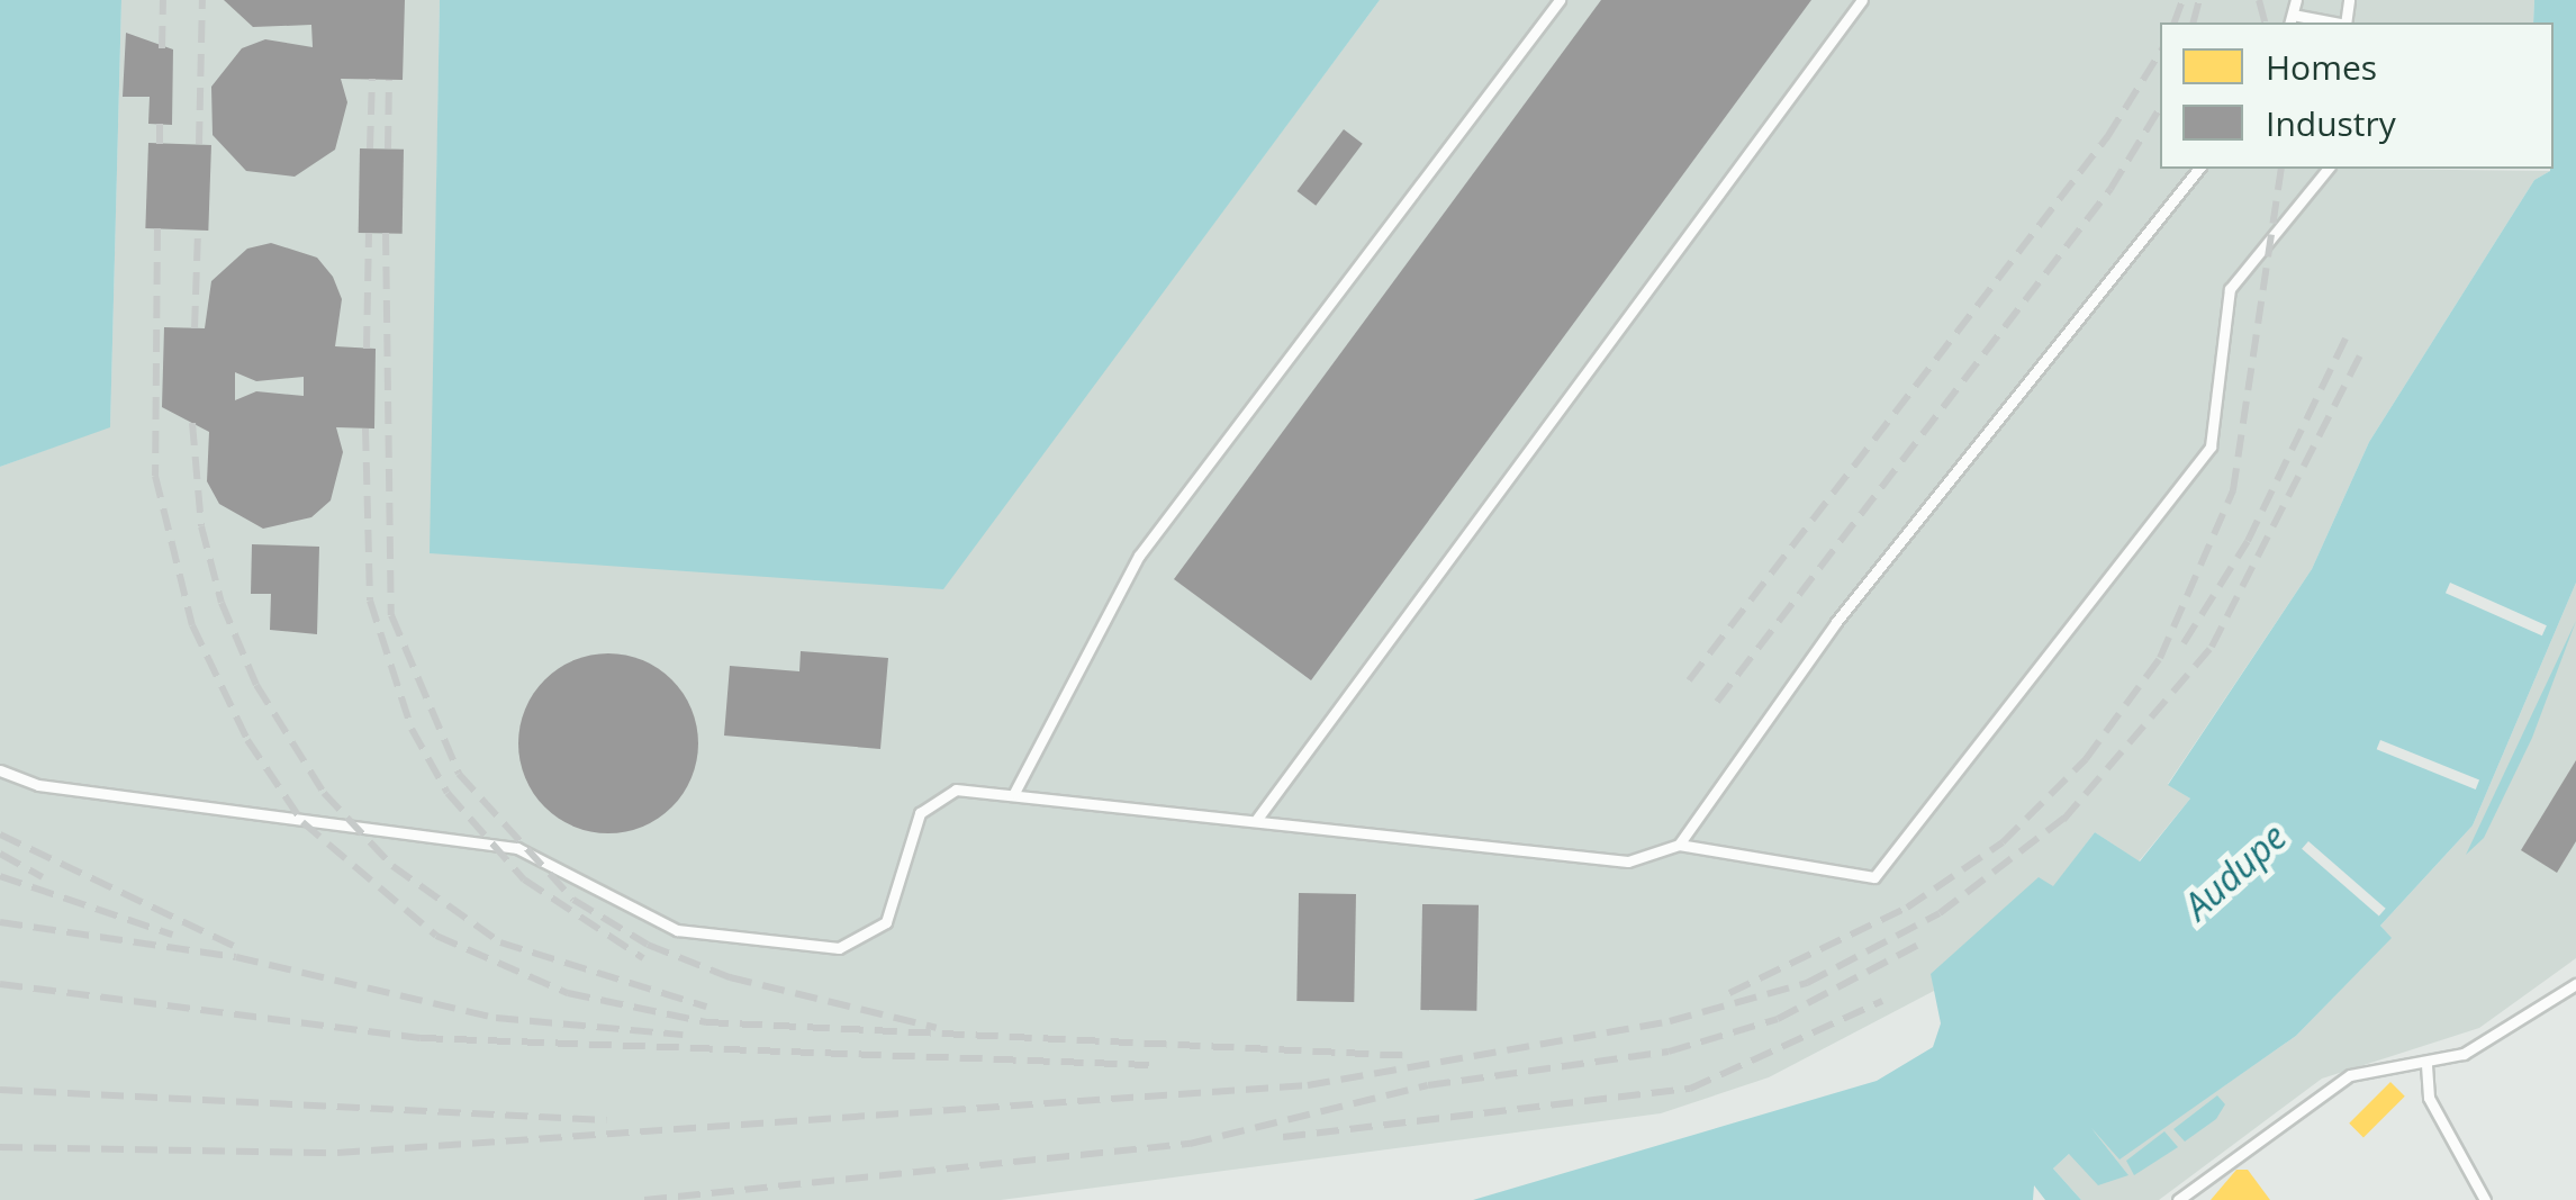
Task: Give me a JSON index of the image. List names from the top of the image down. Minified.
{"water":["Audupe"],"legend":["Homes","Industry"]}
